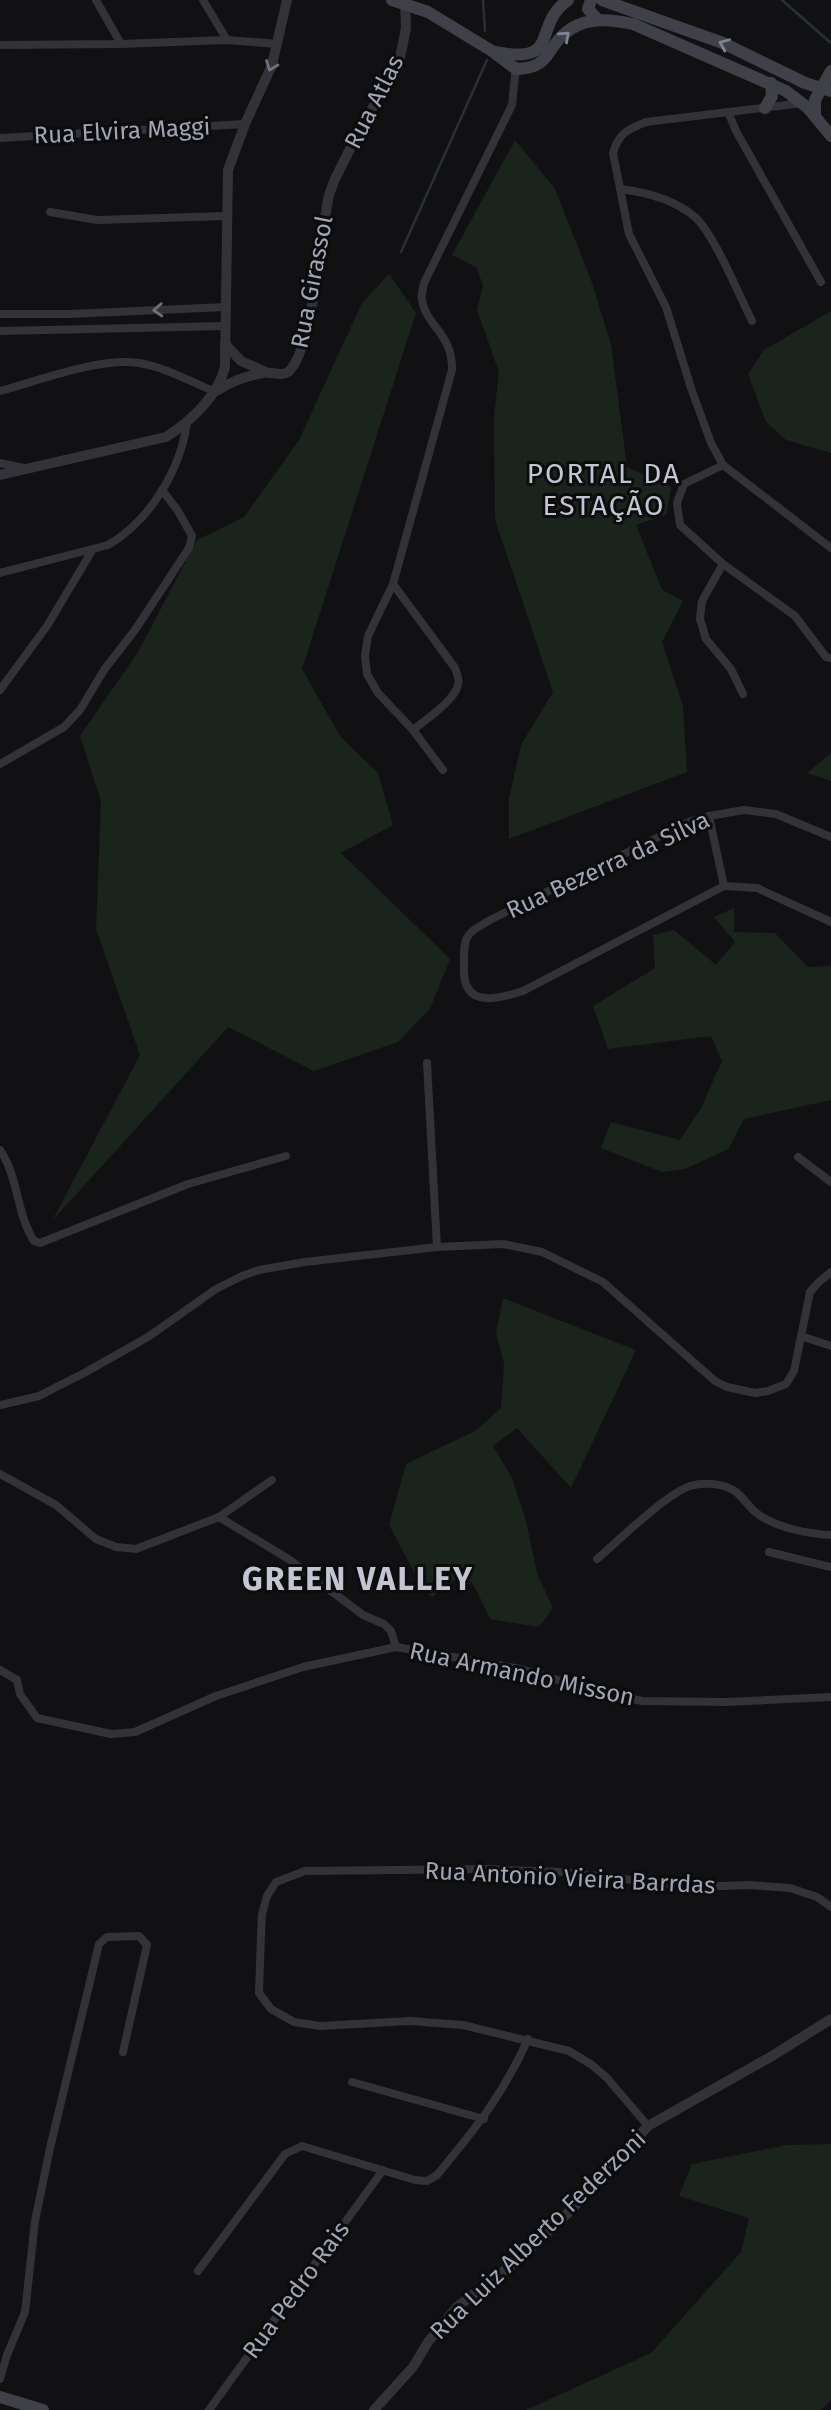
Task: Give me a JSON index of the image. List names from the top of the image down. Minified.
{"streets":{"street":["Rua Atlas","Rua Elvira Maggi","Rua Girassol","Rua Bezerra da Silva","Rua Armando Misson","Rua Antonio Vieira Barrdas","Rua Luiz Alberto Federzoni","Rua Pedro Rais"]},"crossings":[["Rua Atlas","Rua Girassol"]],"districts":["PORTAL DA ESTAÇÃO","GREEN VALLEY"]}
